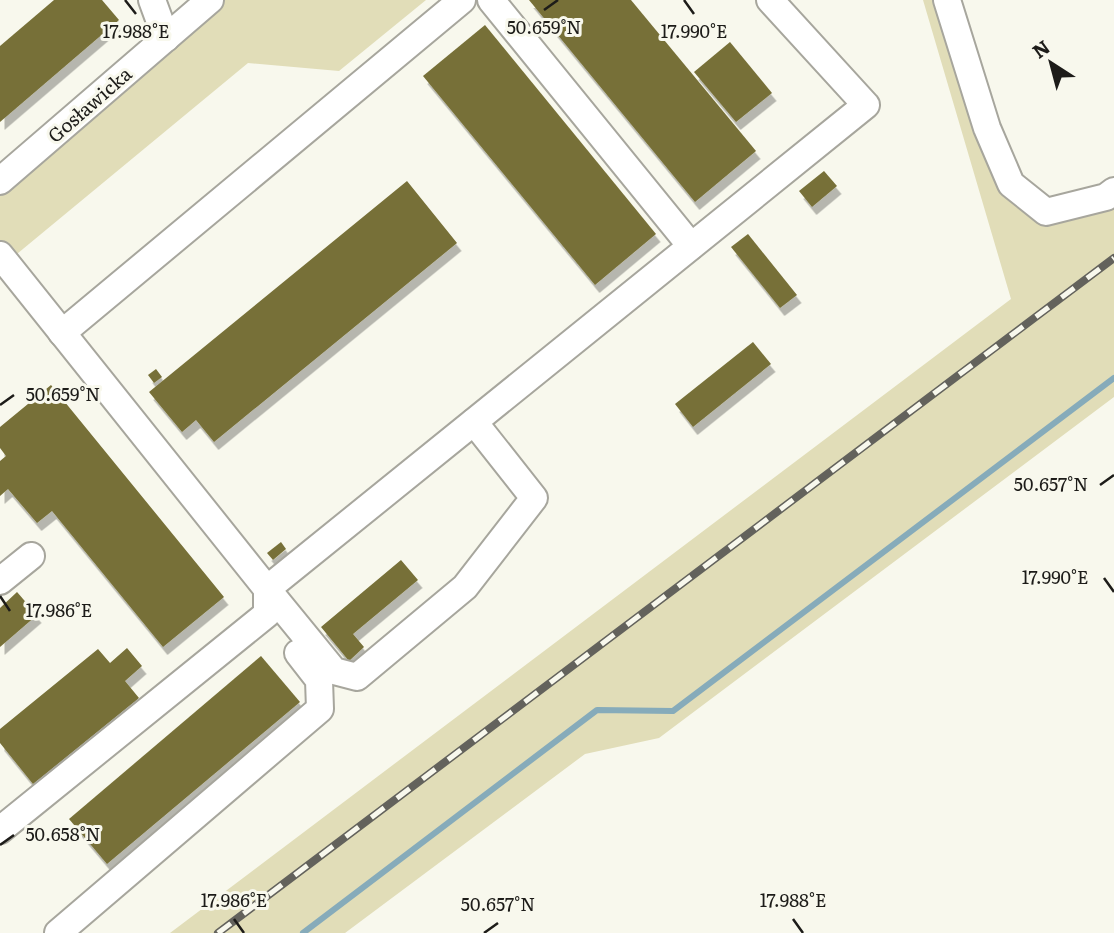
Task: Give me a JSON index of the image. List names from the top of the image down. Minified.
{"streets":{"street":["Gosławicka"]},"north":"top left","coordinates":["50.659°N","17.988°E","17.990°E","50.657°N","17.986°E","50.658°N"]}
